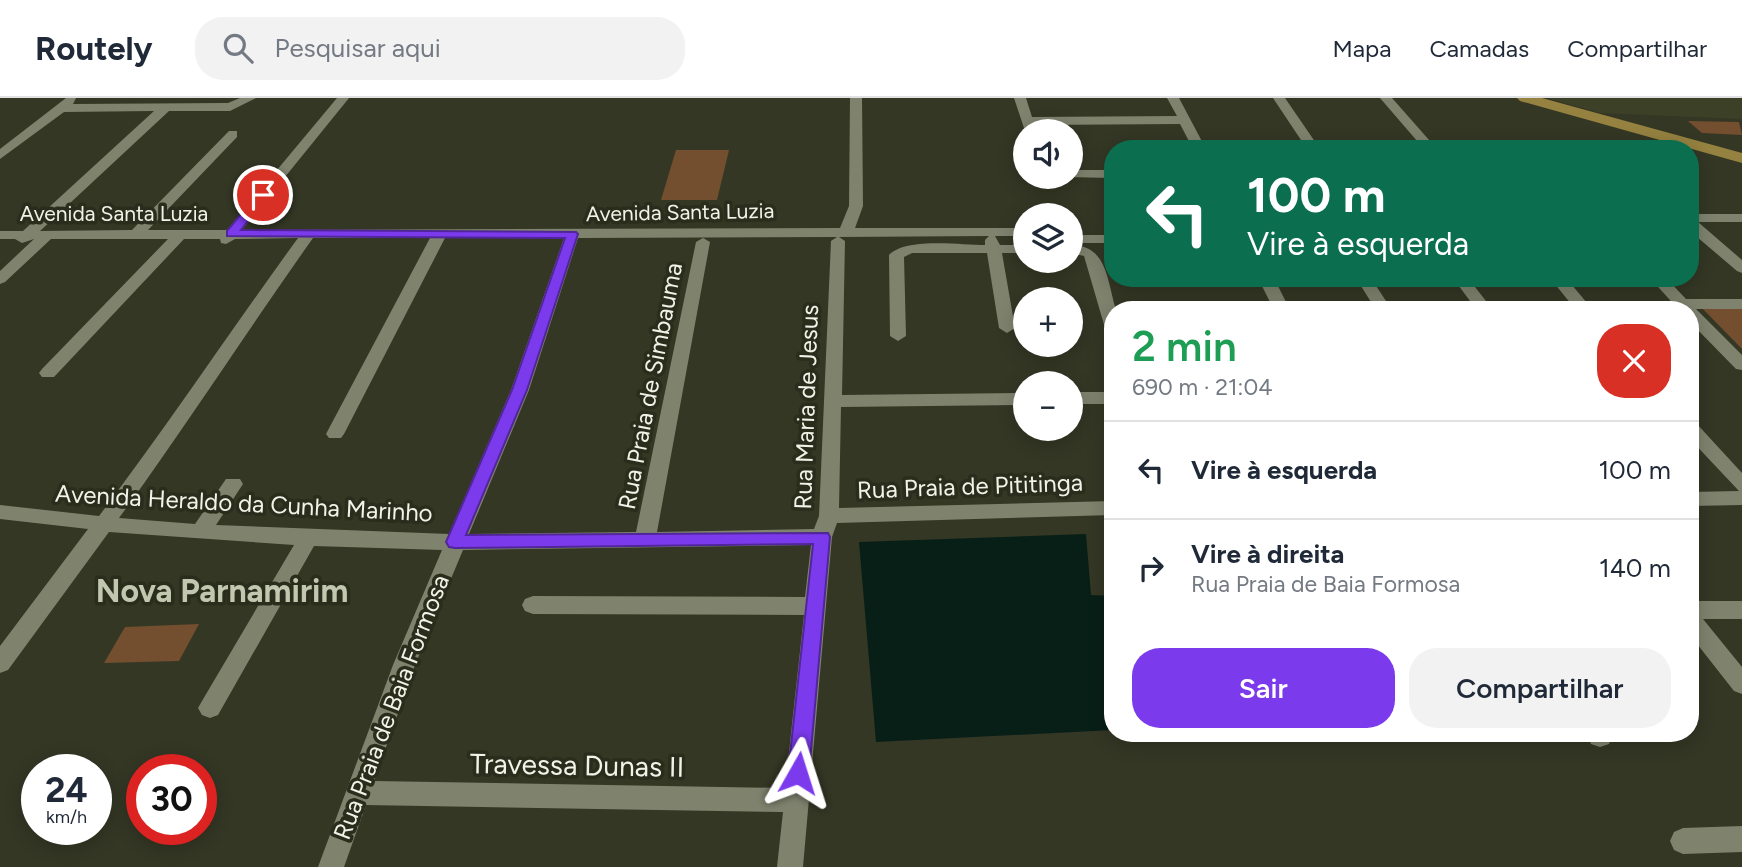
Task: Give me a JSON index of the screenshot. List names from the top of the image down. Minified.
{"streets":{"street":["Avenida Santa Luzia","Rua Praia de Simbauma","Rua Maria de Jesus","Rua Praia de Pititinga","Avenida Heraldo da Cunha Marinho","Rua Praia de Baia Formosa","Travessa Dunas II"]},"crossings":[["Avenida Santa Luzia","Rua Praia de Simbauma"],["Avenida Santa Luzia","Rua Maria de Jesus"],["Avenida Santa Luzia","Rua Praia de Baia Formosa"],["Rua Praia de Simbauma","Avenida Heraldo da Cunha Marinho"],["Rua Maria de Jesus","Rua Praia de Pititinga"],["Rua Maria de Jesus","Avenida Heraldo da Cunha Marinho"],["Rua Maria de Jesus","Travessa Dunas II"],["Avenida Heraldo da Cunha Marinho","Rua Praia de Baia Formosa"],["Rua Praia de Baia Formosa","Travessa Dunas II"]],"districts":["Nova Parnamirim"],"page":{"header":"Routely","search":"Pesquisar aqui","nav":["Mapa","Camadas","Compartilhar"],"map_buttons":["+","−"],"turn":["100 m","Vire à esquerda"],"heading":["2 min","690 m · 21:04"],"list":[{"name":"Vire à esquerda","value":"100 m"},{"name":"Vire à direita","note":"Rua Praia de Baia Formosa","value":"140 m"}],"buttons":["Sair","Compartilhar"],"speed":"24 km/h","limit":"30"}}
